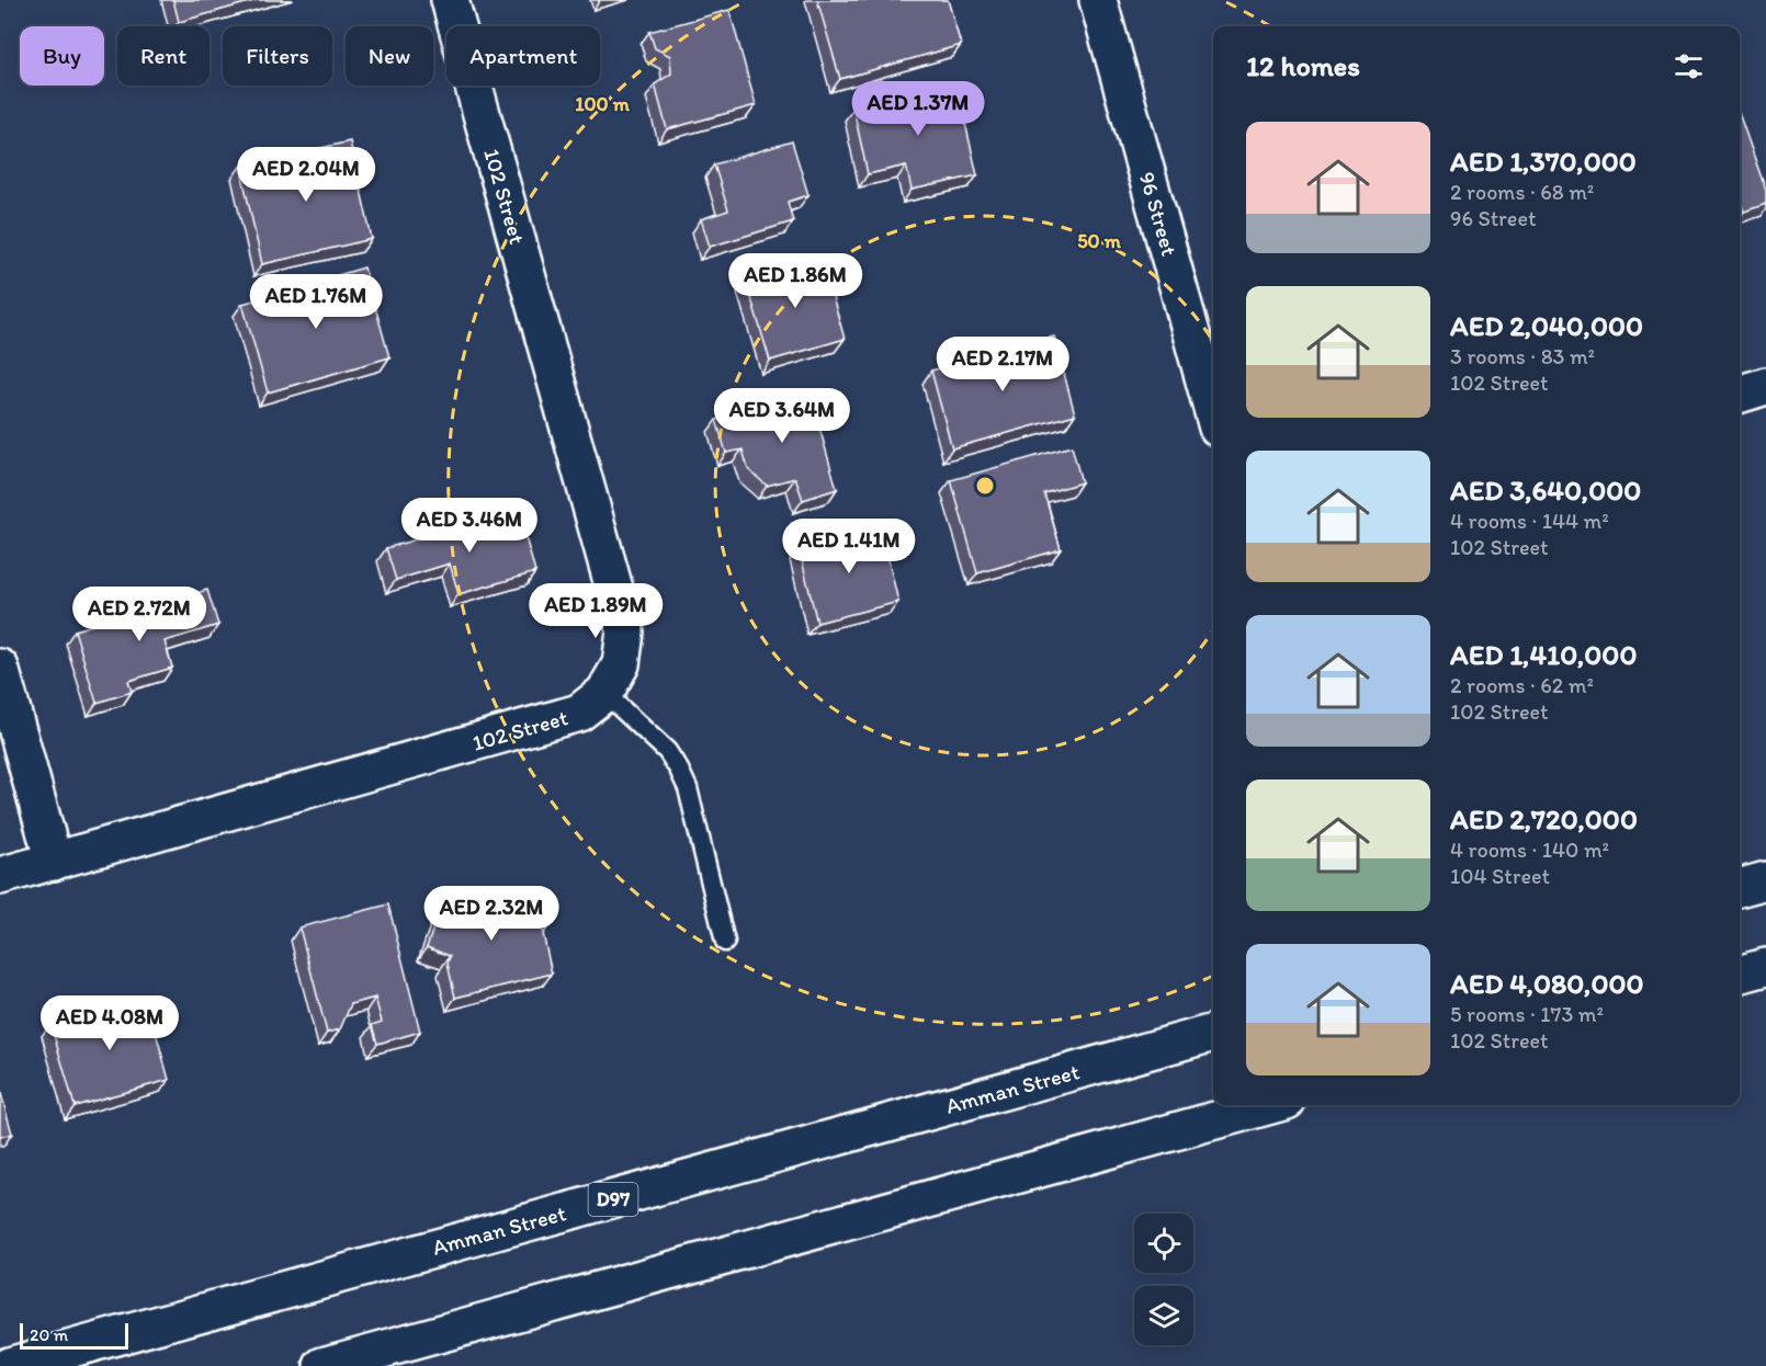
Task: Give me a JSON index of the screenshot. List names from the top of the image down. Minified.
{"streets":{"main road":["102 Street","96 Street","Amman Street","D97"]},"scale_bar":"20 m","page":{"chip":["Buy","Rent","Filters","New","Apartment"],"heading":"12 homes","price":["AED 1.37M","AED 2.04M","AED 1.86M","AED 1.76M","AED 2.17M","AED 3.64M","AED 3.46M","AED 1.41M","AED 1.89M","AED 2.72M","AED 2.32M","AED 4.08M"],"list":[{"name":"AED 1,370,000","note":"2 rooms · 68 m² · 96 Street"},{"name":"AED 2,040,000","note":"3 rooms · 83 m² · 102 Street"},{"name":"AED 3,640,000","note":"4 rooms · 144 m² · 102 Street"},{"name":"AED 1,410,000","note":"2 rooms · 62 m² · 102 Street"},{"name":"AED 2,720,000","note":"4 rooms · 140 m² · 104 Street"},{"name":"AED 4,080,000","note":"5 rooms · 173 m² · 102 Street"}],"scale":"20 m"},"rings":["100 m","50 m"]}
